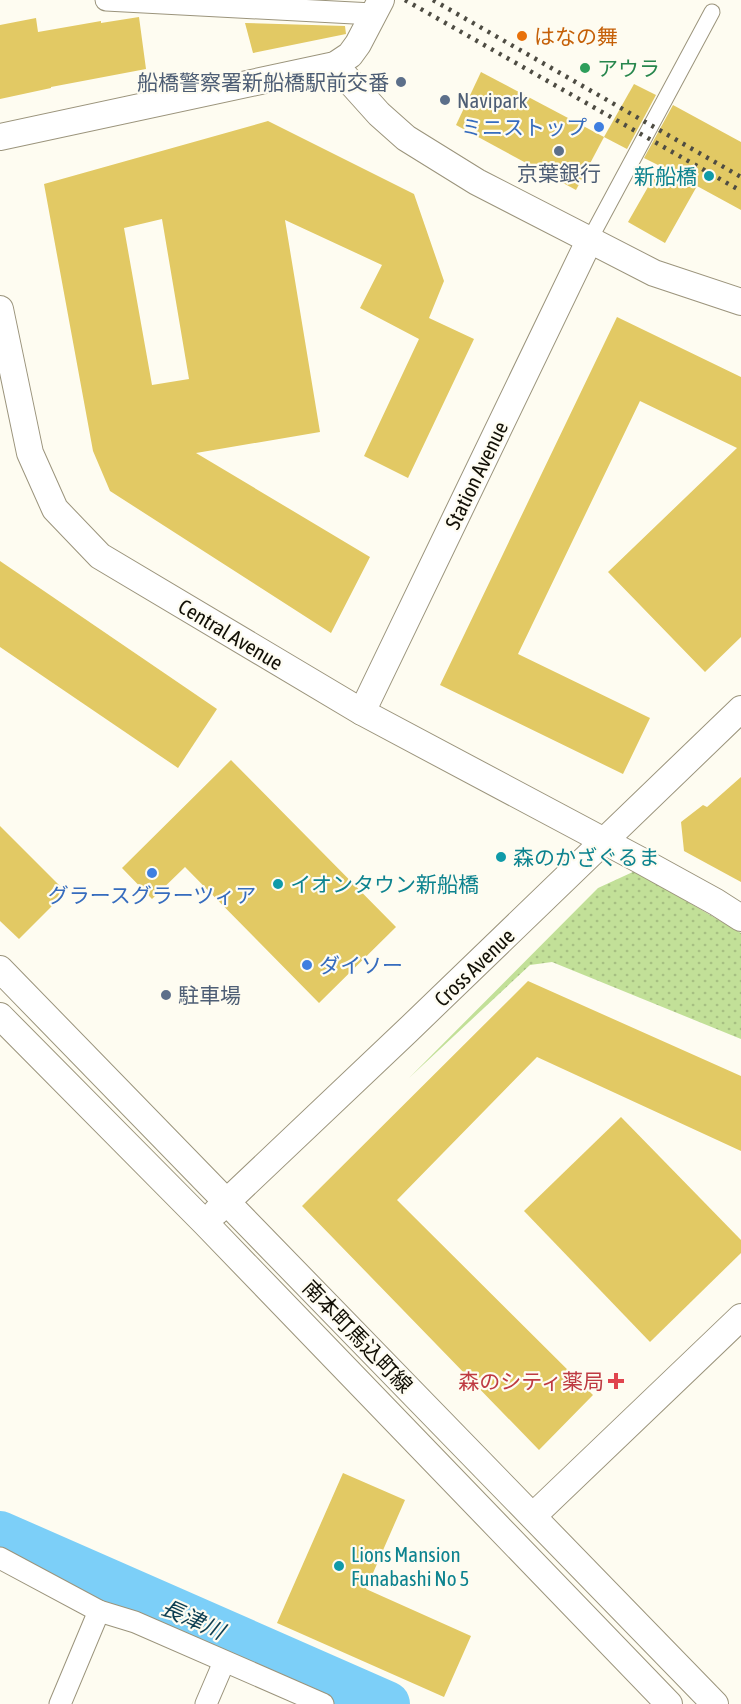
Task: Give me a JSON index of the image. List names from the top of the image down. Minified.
{"streets":{"street":["Station Avenue","Central Avenue","Cross Avenue","南本町馬込町線"]},"crossings":[["Station Avenue","Central Avenue"],["Central Avenue","Cross Avenue"],["Cross Avenue","南本町馬込町線"]],"water":["長津川"],"places":{"other":["はなの舞","アウラ","船橋警察署新船橋駅前交番","Navipark","ミニストップ","京葉銀行","新船橋","森のかざぐるま","グラースグラーツィア","イオンタウン新船橋","ダイソー","駐車場","Lions Mansion Funabashi No 5"],"health":["森のシティ薬局"]}}
